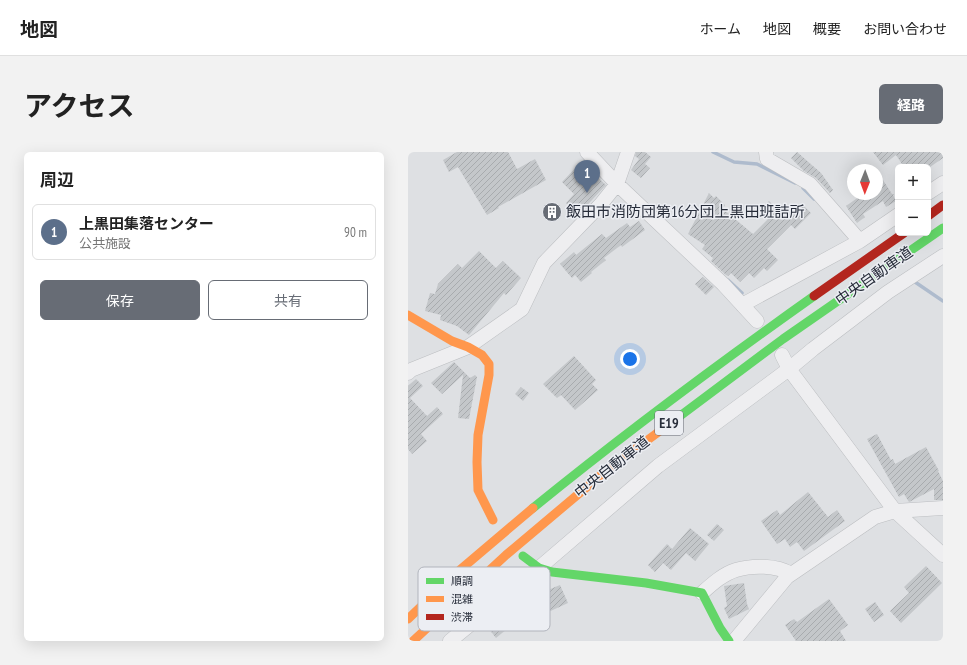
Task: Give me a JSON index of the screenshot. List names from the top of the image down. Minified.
{"streets":{"main road":["中央自動車道","E19"]},"places":{"building":["飯田市消防団第16分団上黒田班詰所"]},"legend":["順調","混雑","渋滞"],"north":"bottom","page":{"header":"地図","nav":["ホーム","地図","概要","お問い合わせ"],"title":"アクセス","buttons":["経路",["保存","共有"]],"heading":"周辺","pins":"1","map_buttons":["+","−"],"list":[{"mark":"1","name":"上黒田集落センター","note":"公共施設","value":"90 m"}]}}
